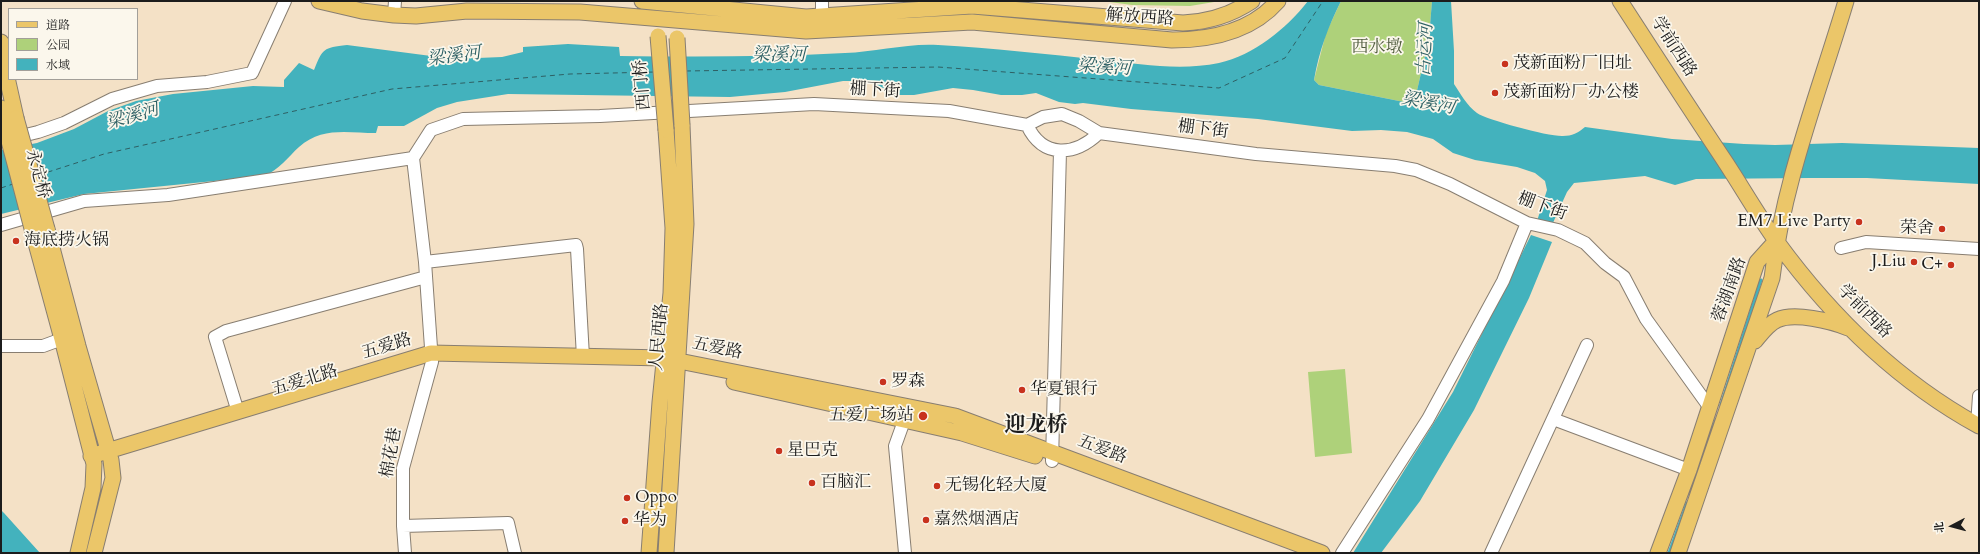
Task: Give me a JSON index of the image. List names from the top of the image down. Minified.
{"streets":{"main road":["解放西路","学前西路","西门桥","永定桥","蓉湖南路","人民西路","五爱路","五爱北路"],"street":["棚下街","棉花巷"]},"crossings":[["解放西路","西门桥"],["学前西路","蓉湖南路"],["西门桥","人民西路"],["棚下街","蓉湖南路"],["棚下街","棉花巷"],["人民西路","五爱路"],["人民西路","五爱北路"],["五爱路","五爱北路"],["五爱路","棉花巷"],["五爱北路","棉花巷"]],"districts":["迎龙桥"],"water":["古运河","梁溪河"],"parks":["西水墩"],"places":["茂新面粉厂旧址","茂新面粉厂办公楼","EM7 Live Party","荣舍","海底捞火锅","J.Liu","C+","罗森","华夏银行","五爱广场站","星巴克","百脑汇","无锡化轻大厦","Oppo","嘉然烟酒店","华为"],"legend":["道路","公园","水域"],"north":"left"}
